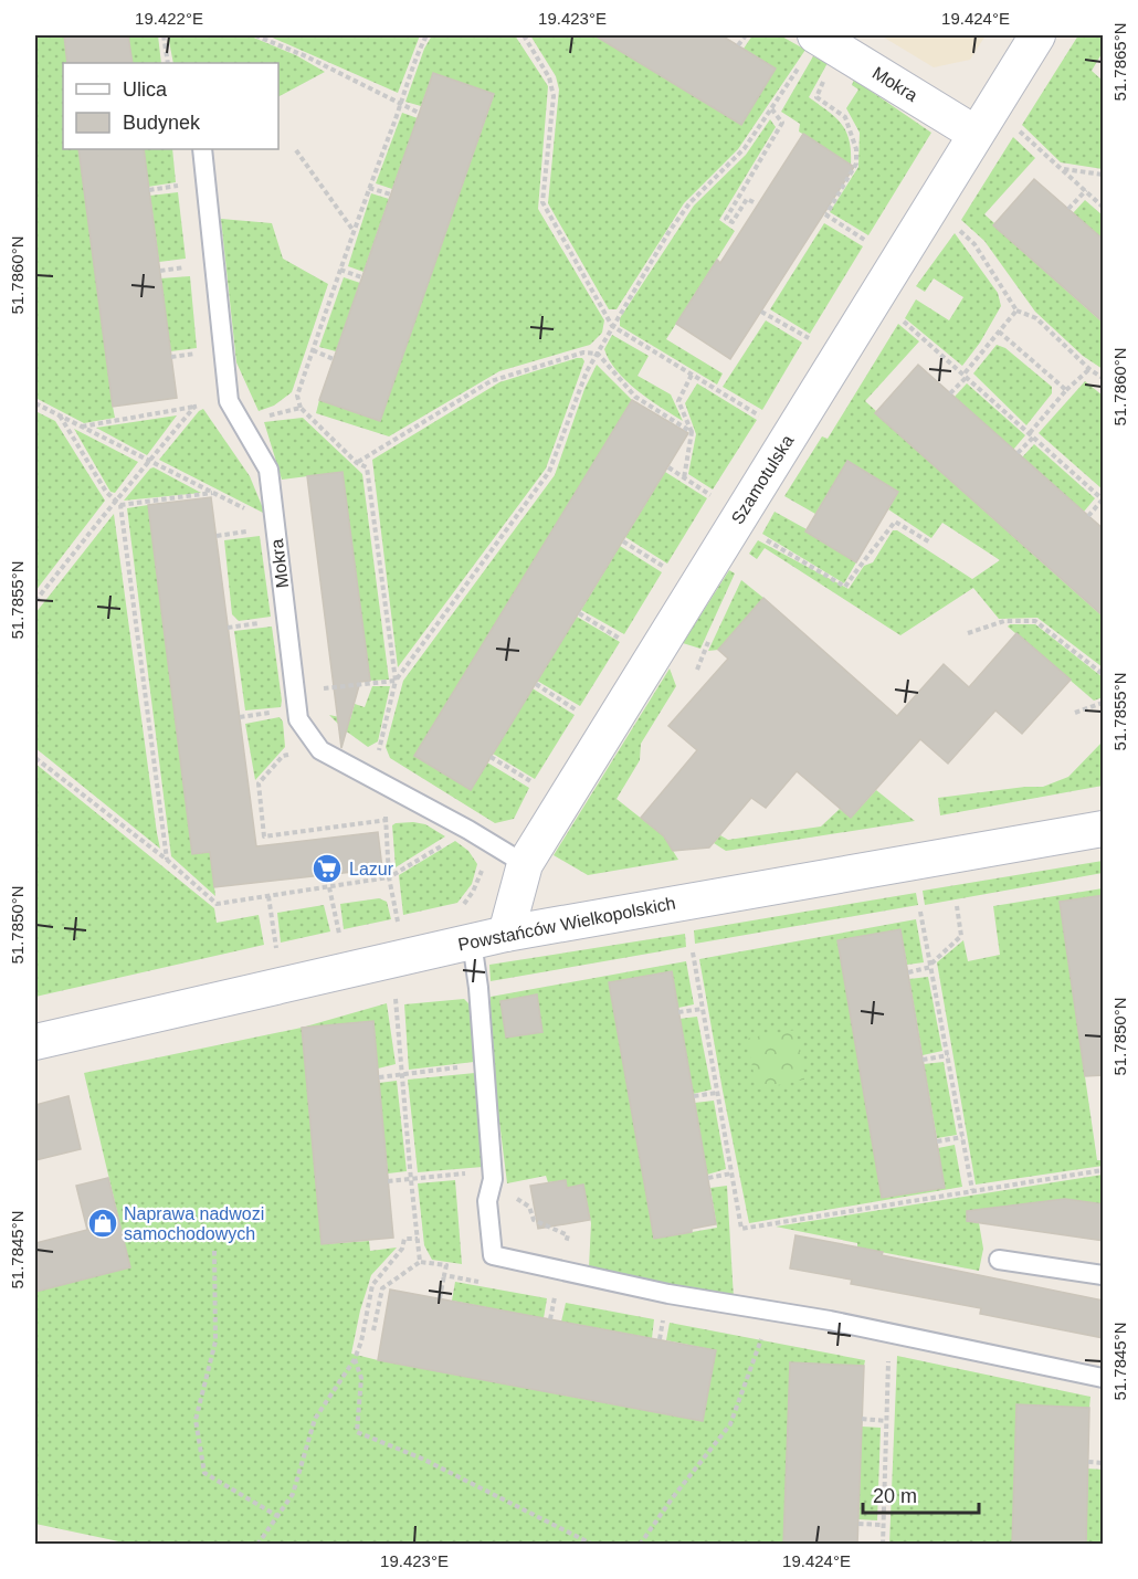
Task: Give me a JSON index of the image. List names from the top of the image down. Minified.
{"streets":{"street":["Mokra","Szamotulska","Powstańców Wielkopolskich"]},"crossings":[["Mokra","Szamotulska"],["Szamotulska","Powstańców Wielkopolskich"]],"places":{"supermarket":["Lazur"],"shop":["Naprawa nadwozi samochodowych"]},"legend":["Ulica","Budynek"],"scale_bar":"20 m","coordinates":["19.422°E","19.423°E","19.424°E","51.7865°N","51.7860°N","51.7855°N","51.7850°N","51.7845°N"]}
